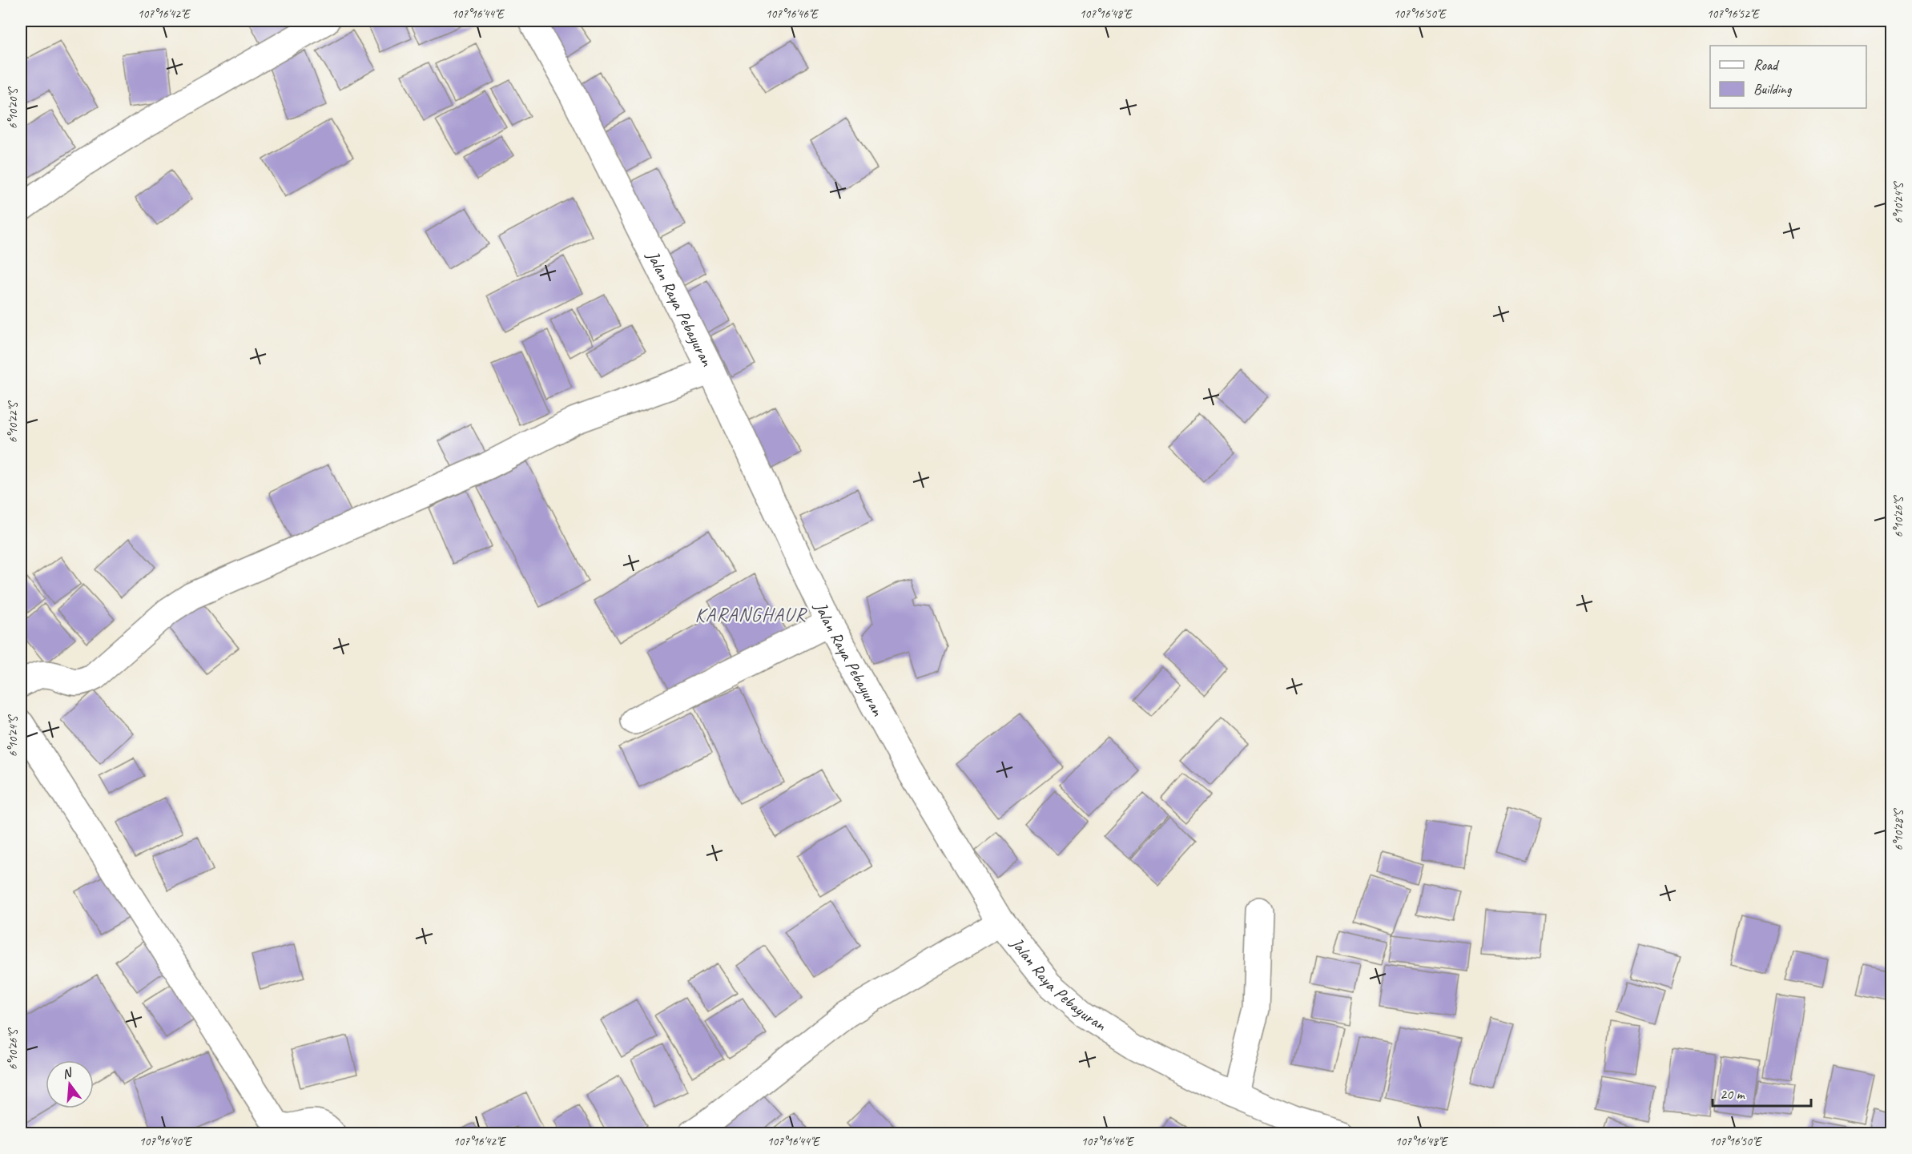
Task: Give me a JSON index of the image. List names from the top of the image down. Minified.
{"streets":{"street":["Jalan Raya Pebayuran"]},"districts":["KARANGHAUR"],"legend":["Road","Building"],"scale_bar":"20 m","north":"top","coordinates":["107°16'42\"E","107°16'44\"E","107°16'46\"E","107°16'48\"E","107°16'50\"E","107°16'52\"E","6°10'20\"S","6°10'24\"S","6°10'22\"S","6°10'26\"S","6°10'28\"S","107°16'40\"E"]}
